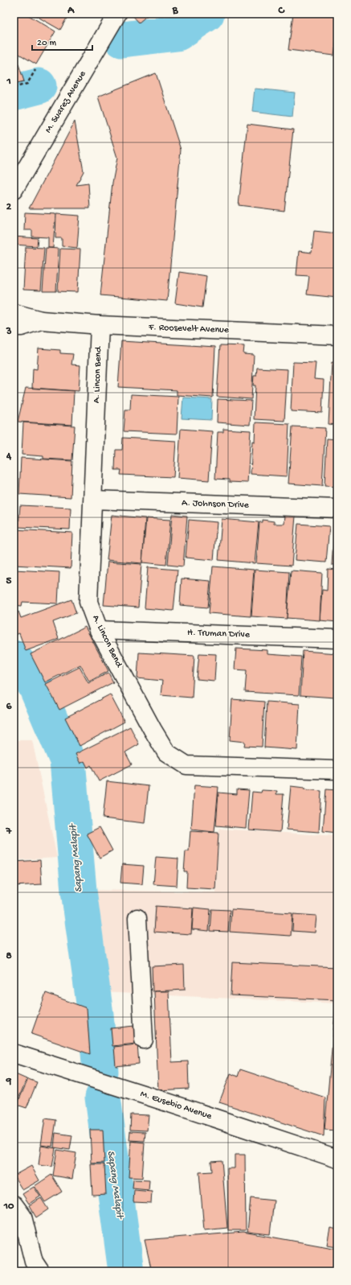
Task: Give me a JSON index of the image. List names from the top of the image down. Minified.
{"streets":{"street":["M. Suarez Avenue","F. Roosevelt Avenue","A. Lincon Bend","A. Johnson Drive","H. Truman Drive","M. Eusebio Avenue"]},"crossings":[["F. Roosevelt Avenue","A. Lincon Bend"],["A. Lincon Bend","A. Johnson Drive"],["A. Lincon Bend","H. Truman Drive"]],"water":["Sapang Malapit"],"scale_bar":"20 m","grid":{"columns":["A","B","C"],"rows":["1","2","3","4","5","6","7","8","9","10"]}}
